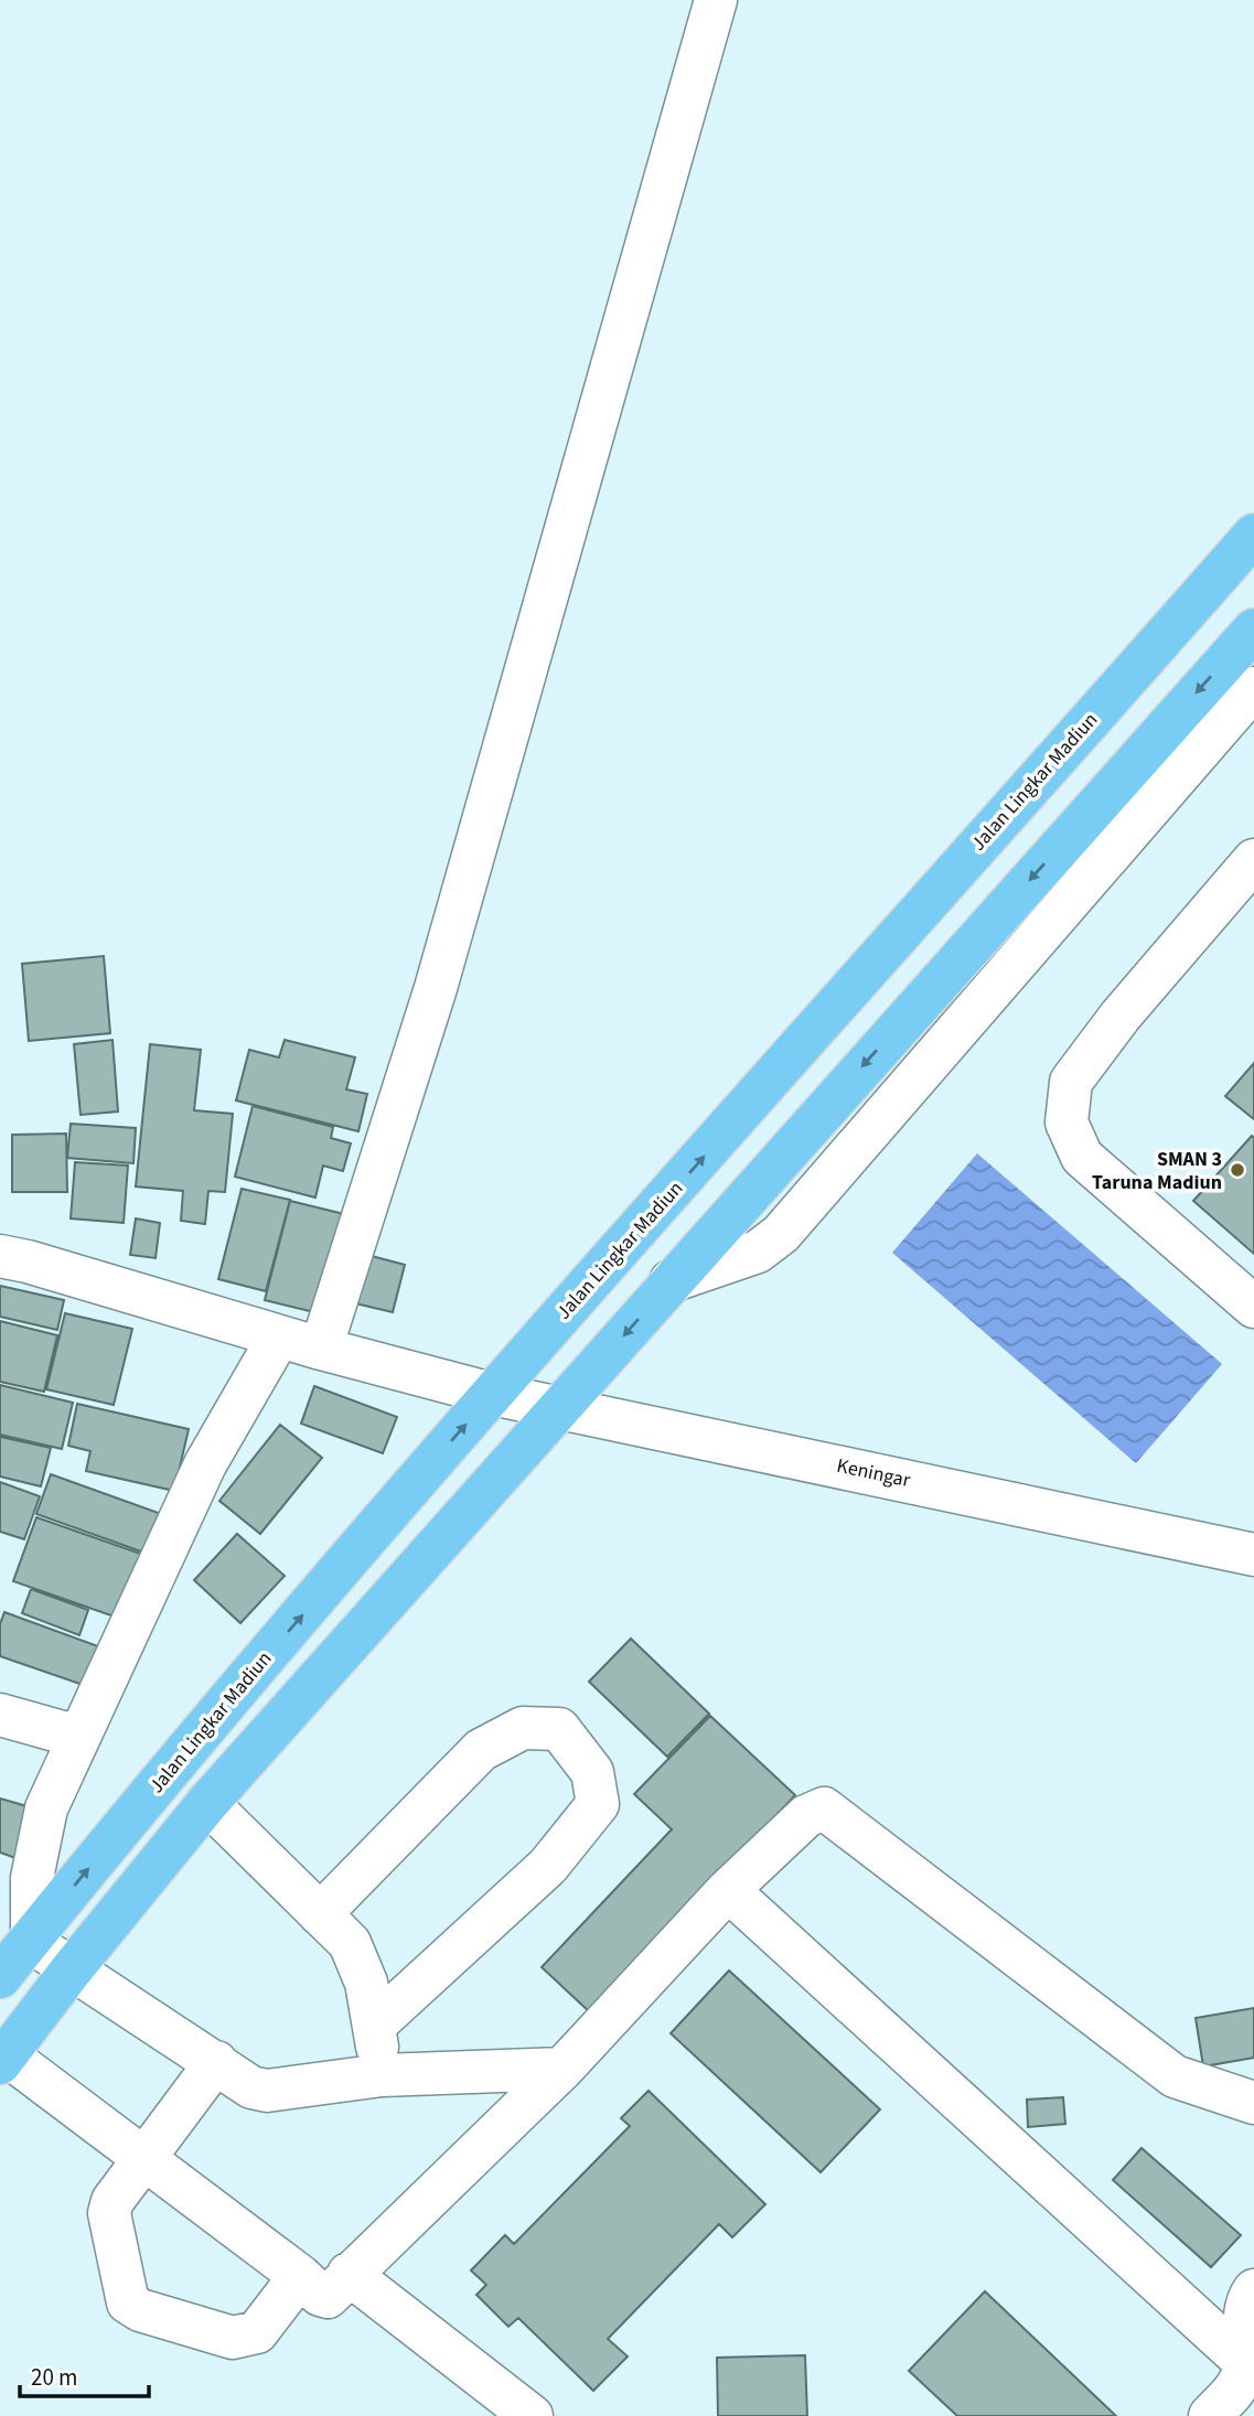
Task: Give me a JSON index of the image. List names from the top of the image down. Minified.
{"streets":{"main road":["Jalan Lingkar Madiun"],"street":["Keningar"]},"crossings":[["Jalan Lingkar Madiun","Keningar"]],"places":["SMAN 3 Taruna Madiun"],"scale_bar":"20 m"}
